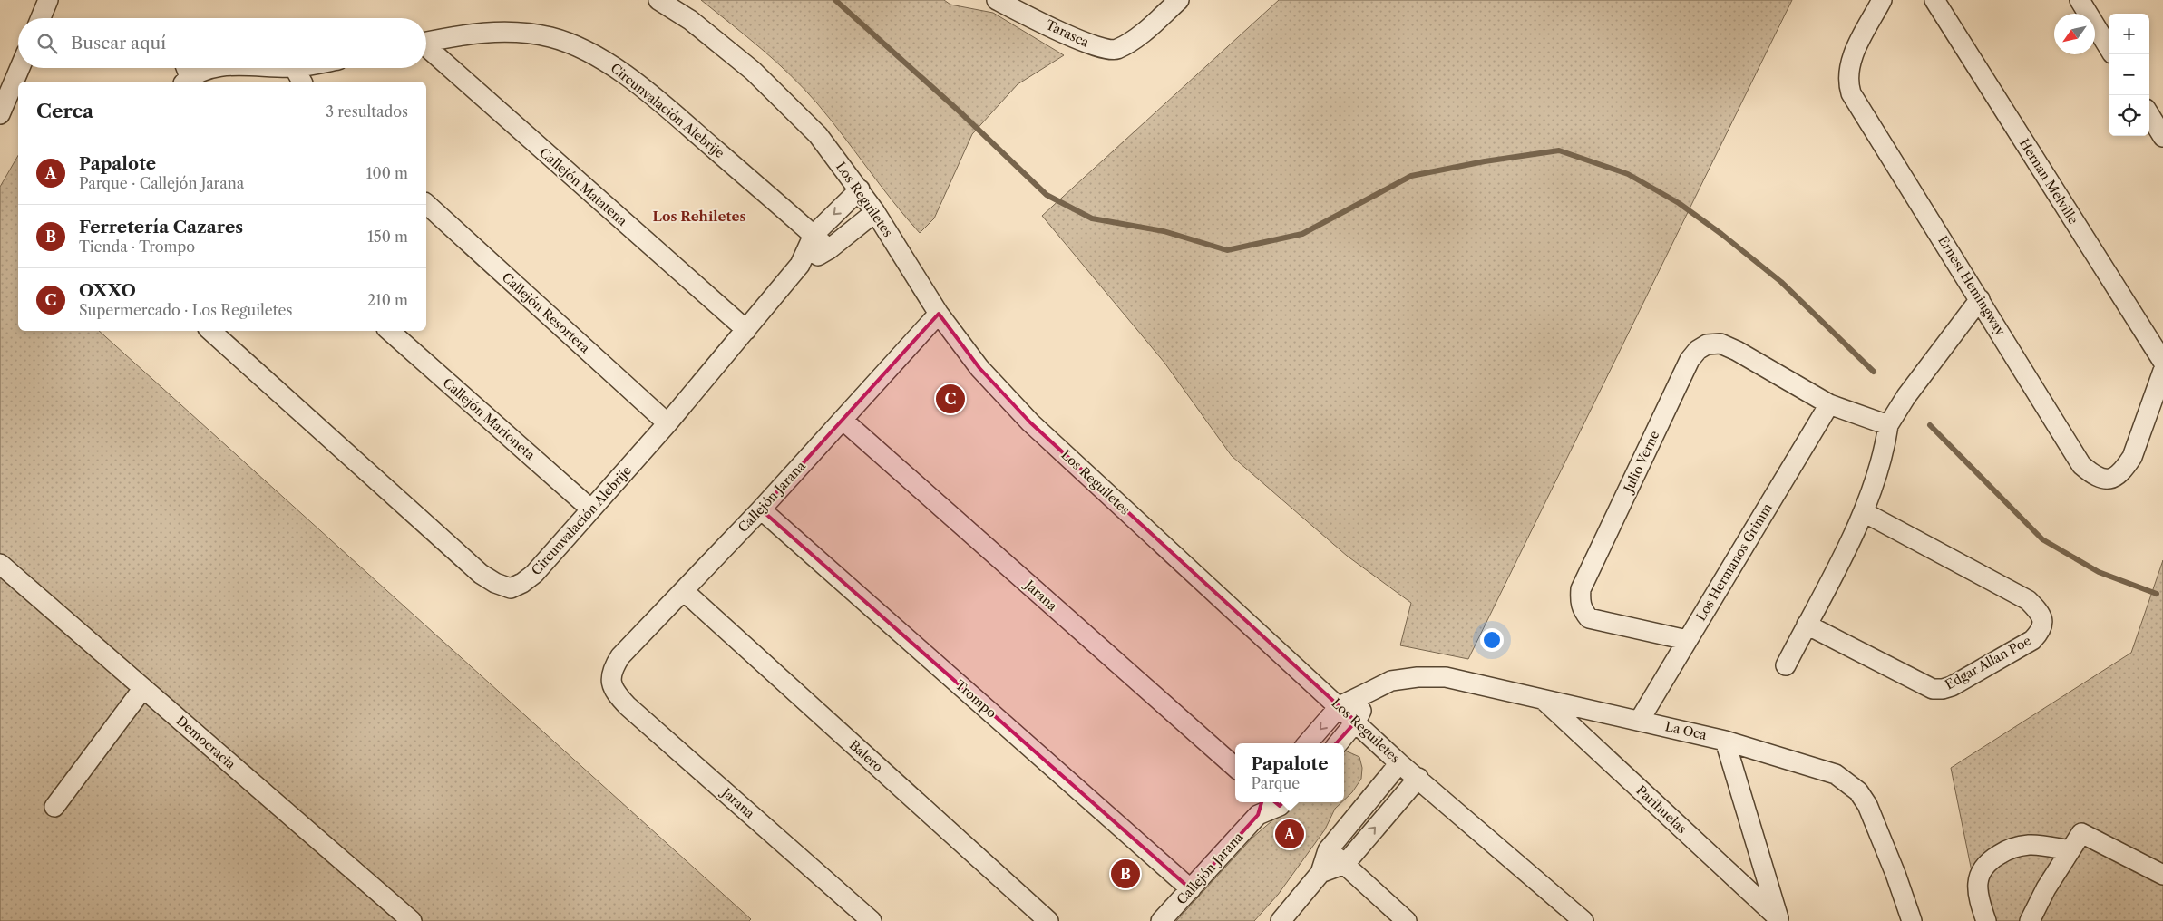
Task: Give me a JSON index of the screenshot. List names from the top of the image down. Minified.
{"streets":{"street":["Tarasca","Circunvalación Alebrije","Hernan Melville","Callejón Matatena","Los Reguiletes","Ernest Hemingway","Callejón Resortera","Callejón Marioneta","Julio Verne","Callejón Jarana","Los Hermanos Grimm","Jarana","Edgar Allan Poe","Trompo","La Oca","Democracia","Balero","Parihuelas"]},"crossings":[["Circunvalación Alebrije","Callejón Matatena"],["Circunvalación Alebrije","Callejón Resortera"],["Circunvalación Alebrije","Callejón Marioneta"],["Los Reguiletes","Callejón Jarana"],["Los Reguiletes","La Oca"],["Julio Verne","Los Hermanos Grimm"],["Callejón Jarana","Jarana"],["Callejón Jarana","Trompo"],["Callejón Jarana","Balero"],["Los Hermanos Grimm","La Oca"],["La Oca","Parihuelas"]],"districts":["Los Rehiletes"],"north":"bottom left","page":{"map_buttons":["+","−"],"search":"Buscar aquí","heading":["Cerca","3 resultados"],"list":[{"mark":"A","name":"Papalote","note":"Parque · Callejón Jarana","value":"100 m"},{"mark":"B","name":"Ferretería Cazares","note":"Tienda · Trompo","value":"150 m"},{"mark":"C","name":"OXXO","note":"Supermercado · Los Reguiletes","value":"210 m"}],"pins":["C","A","B"],"popup":["Papalote","Parque"]}}
